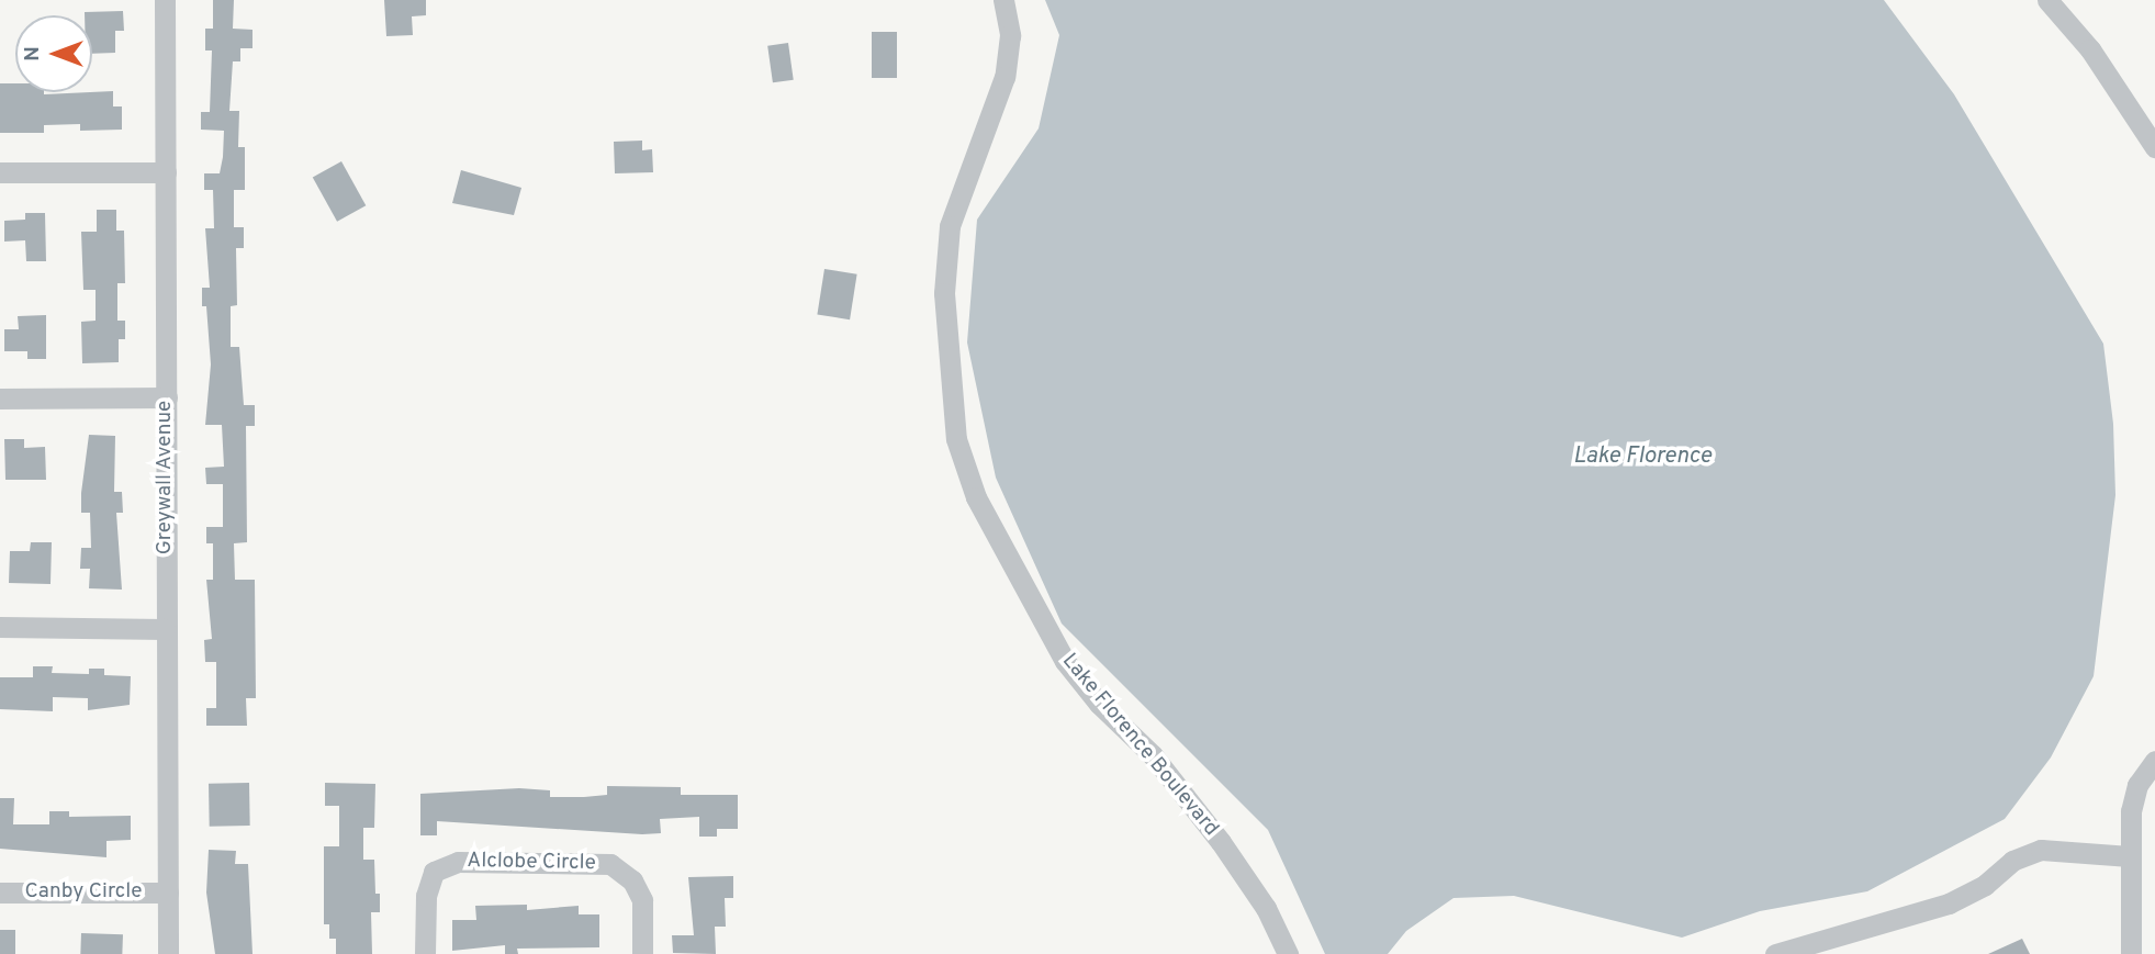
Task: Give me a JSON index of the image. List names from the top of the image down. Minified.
{"streets":{"street":["Greywall Avenue","Lake Florence Boulevard","Alclobe Circle","Canby Circle"]},"crossings":[["Greywall Avenue","Canby Circle"]],"water":["Lake Florence"],"north":"left"}
